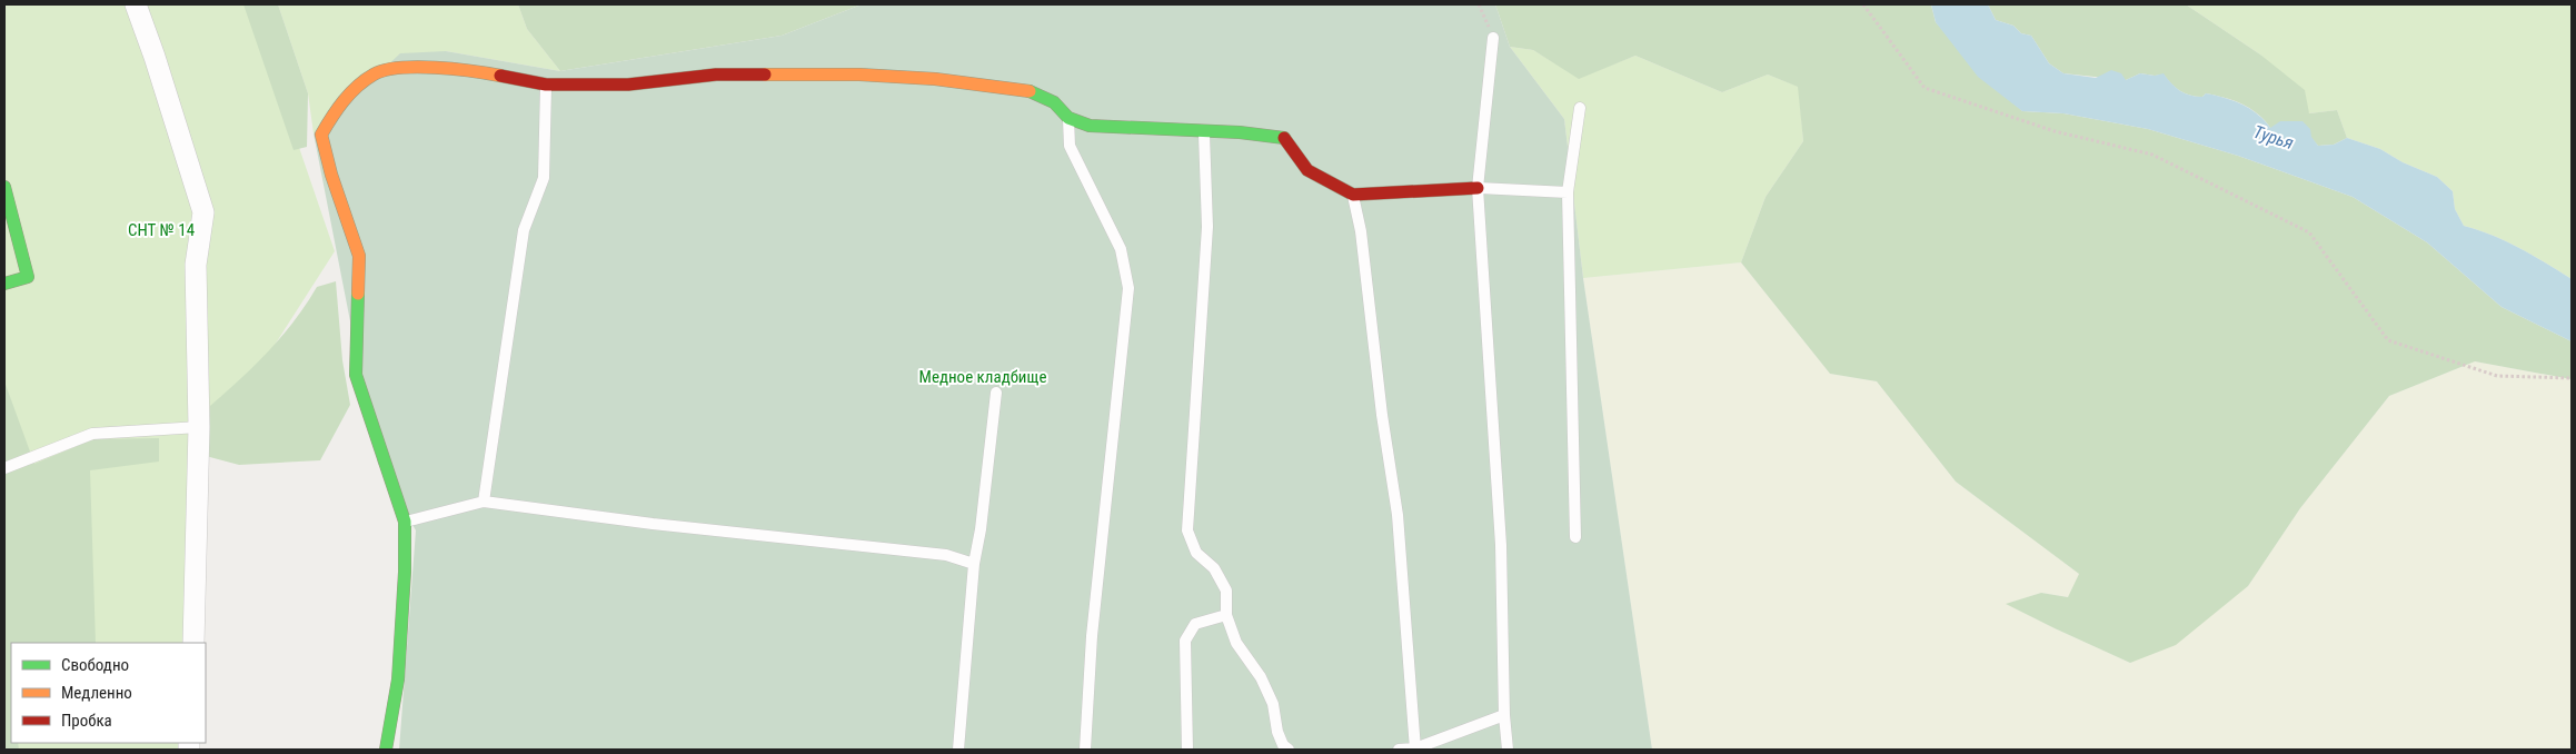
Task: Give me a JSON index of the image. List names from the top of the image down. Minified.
{"water":["Турья"],"parks":["СНТ № 14","Медное кладбище"],"legend":["Свободно","Медленно","Пробка"]}
